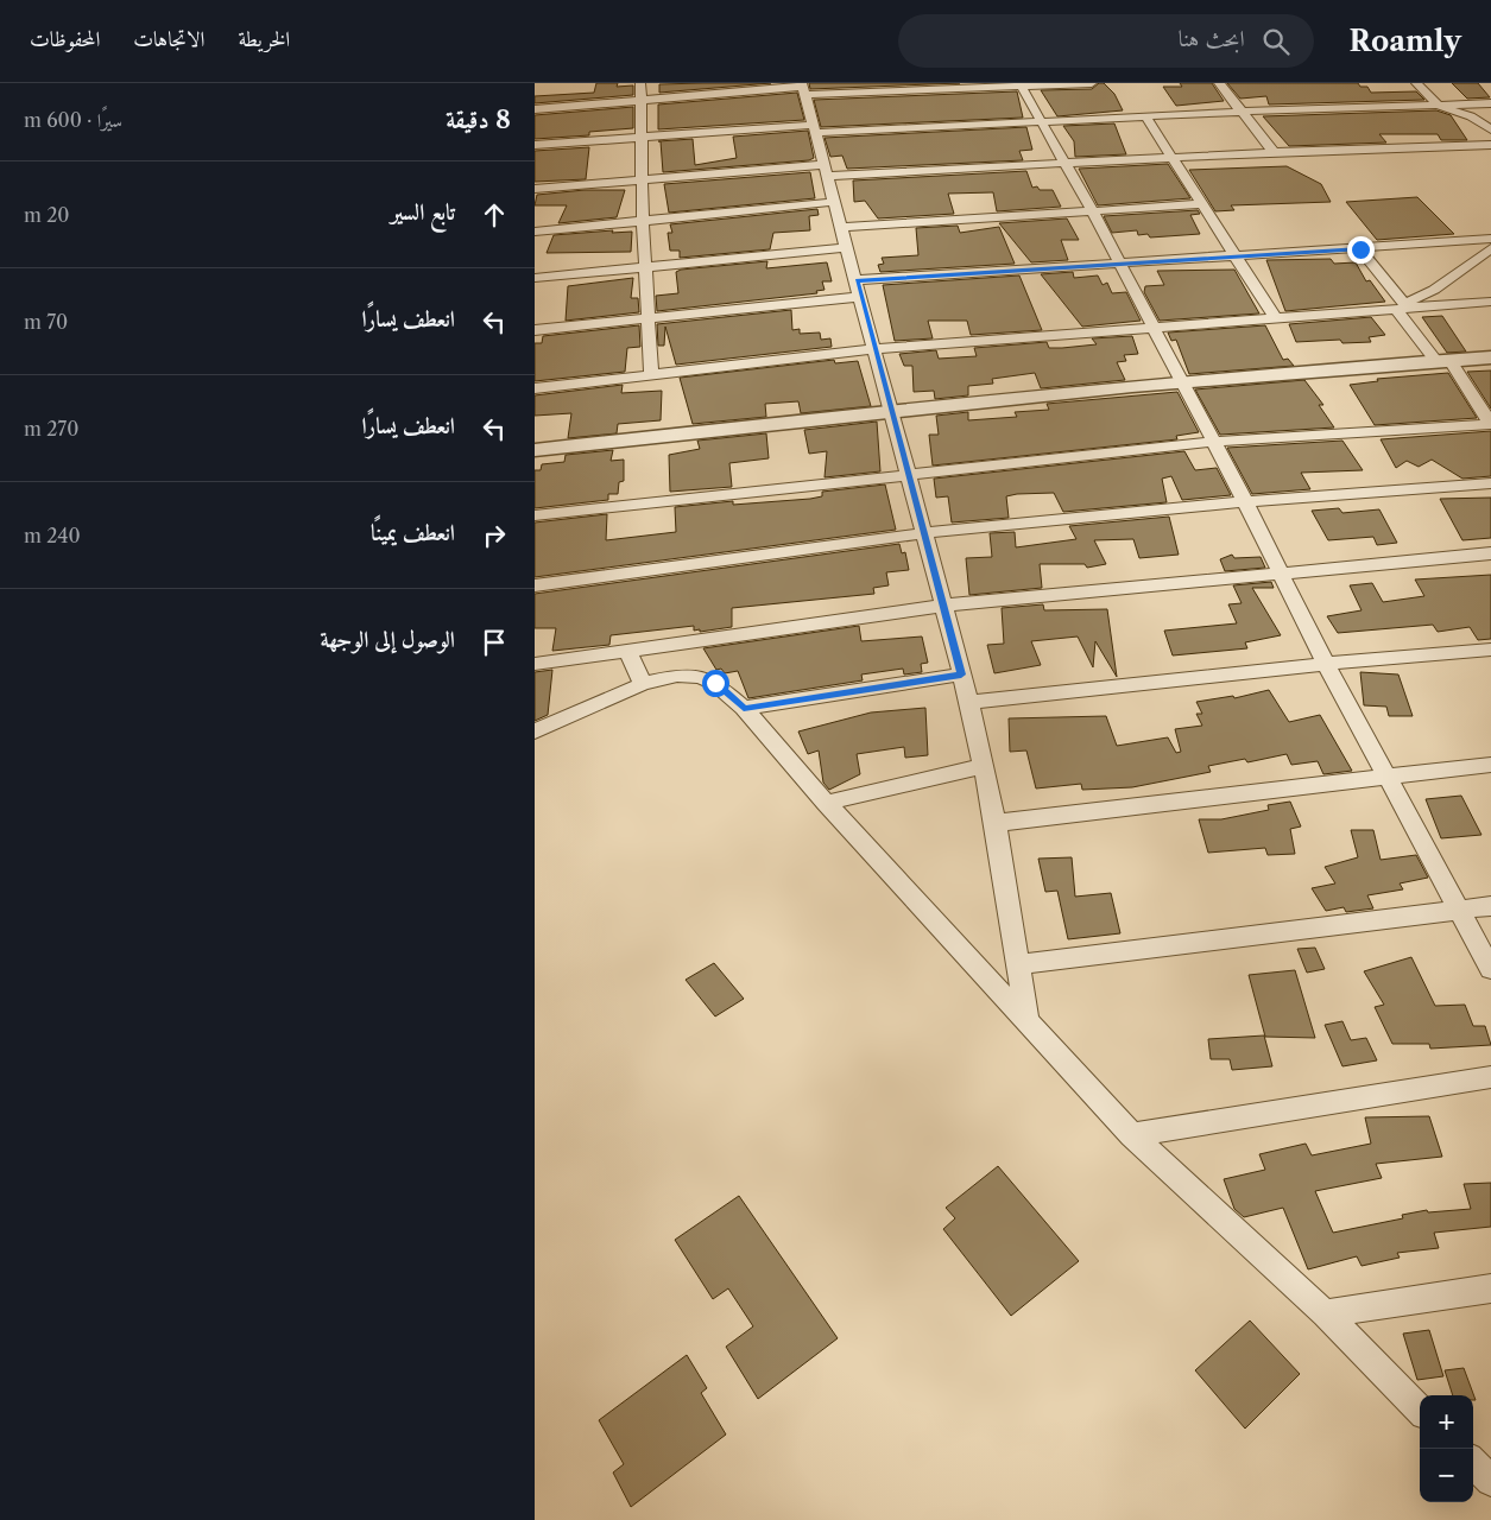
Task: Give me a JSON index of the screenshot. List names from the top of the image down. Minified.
{"page":{"header":"Roamly","search":"ابحث هنا","nav":["الخريطة","الاتجاهات","المحفوظات"],"heading":["8 دقيقة","سيرًا · 600 m"],"list":[["تابع السير","20 m"],["انعطف يسارًا","70 m"],["انعطف يسارًا","270 m"],["انعطف يمينًا","240 m"],"الوصول إلى الوجهة"],"map_buttons":["+","−"]}}
